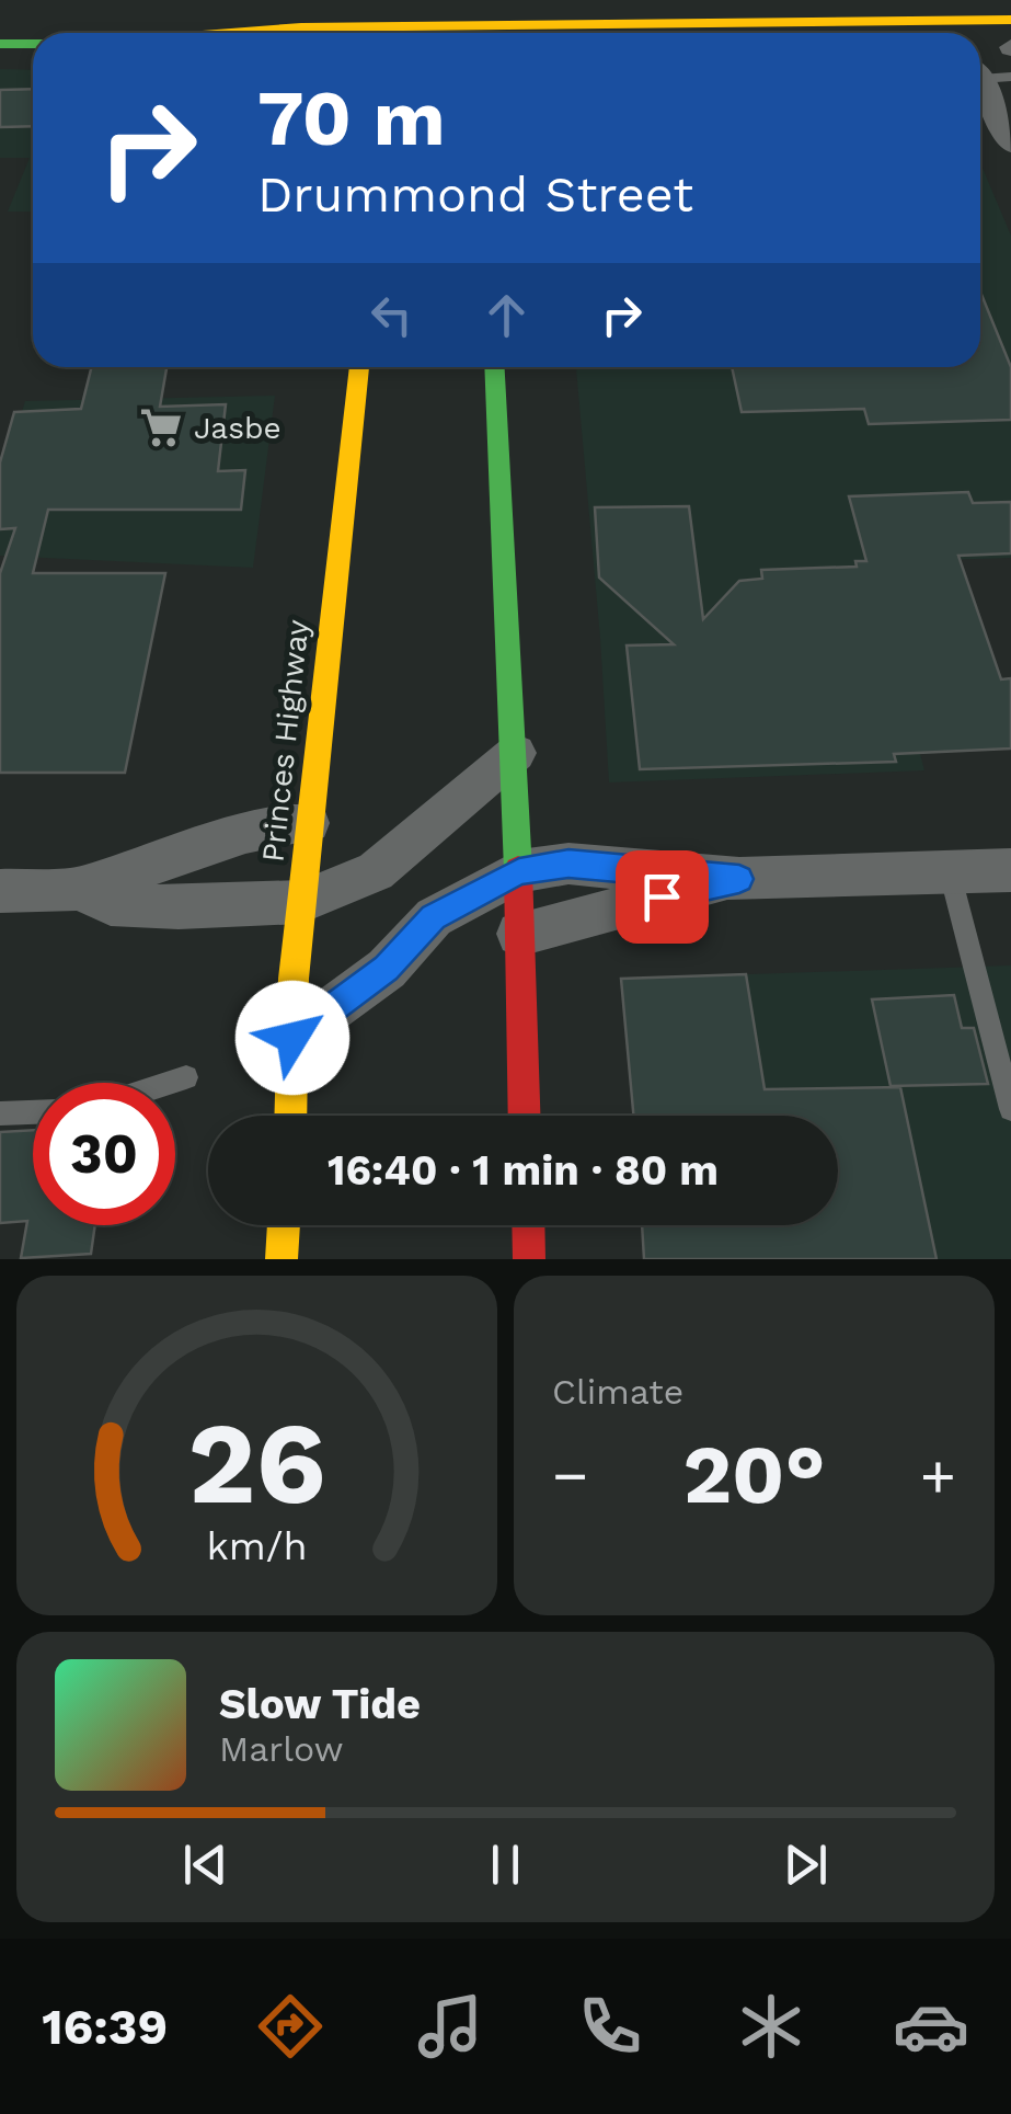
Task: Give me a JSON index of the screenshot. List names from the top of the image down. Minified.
{"streets":{"highway":["Princes Highway"]},"places":{"supermarket":["Jasbe"]},"page":{"turn":["70 m","Drummond Street"],"limit":"30","trip":"16:40 · 1 min · 80 m","tile":"Climate","heat":["−","20°","+"],"song":["Slow Tide","Marlow"],"tabs":"16:39","gauge":["26","km/h"]}}
